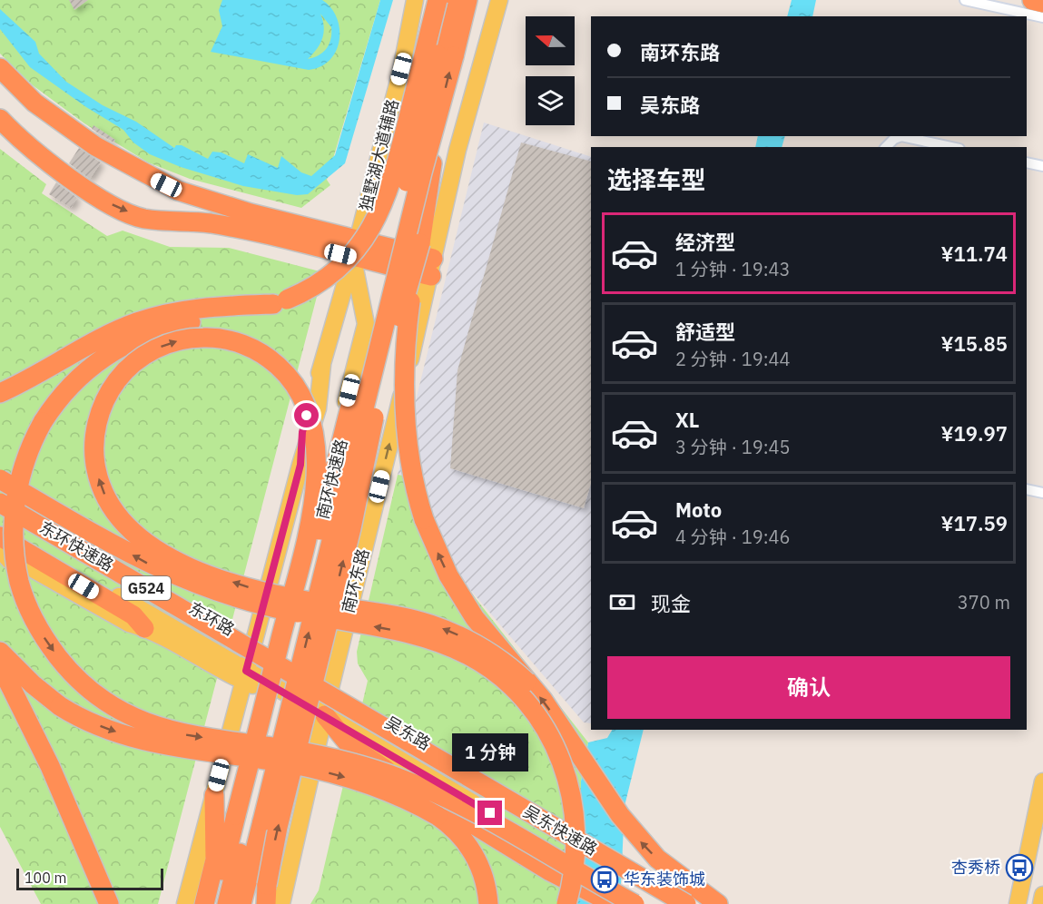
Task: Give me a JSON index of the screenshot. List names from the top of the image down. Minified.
{"streets":{"highway":["南环快速路","东环快速路","G524","吴东快速路"],"main road":["独墅湖大道辅路","南环东路","东环路","吴东路"]},"crossings":[["东环快速路","吴东路"],["东环快速路","吴东快速路"],["南环东路","吴东路"],["东环路","吴东路"],["吴东路","吴东快速路"]],"places":{"bus stop":["杏秀桥","华东装饰城"]},"scale_bar":"100 m","north":"left","page":{"banner":["南环东路","吴东路"],"heading":"选择车型","list":[{"name":"经济型","note":"1 分钟 · 19:43","value":"¥11.74"},{"name":"舒适型","note":"2 分钟 · 19:44","value":"¥15.85"},{"name":"XL","note":"3 分钟 · 19:45","value":"¥19.97"},{"name":"Moto","note":"4 分钟 · 19:46","value":"¥17.59"}],"pay":["现金","370 m"],"buttons":"确认","bubble":"1 分钟","scale":"100 m"}}
